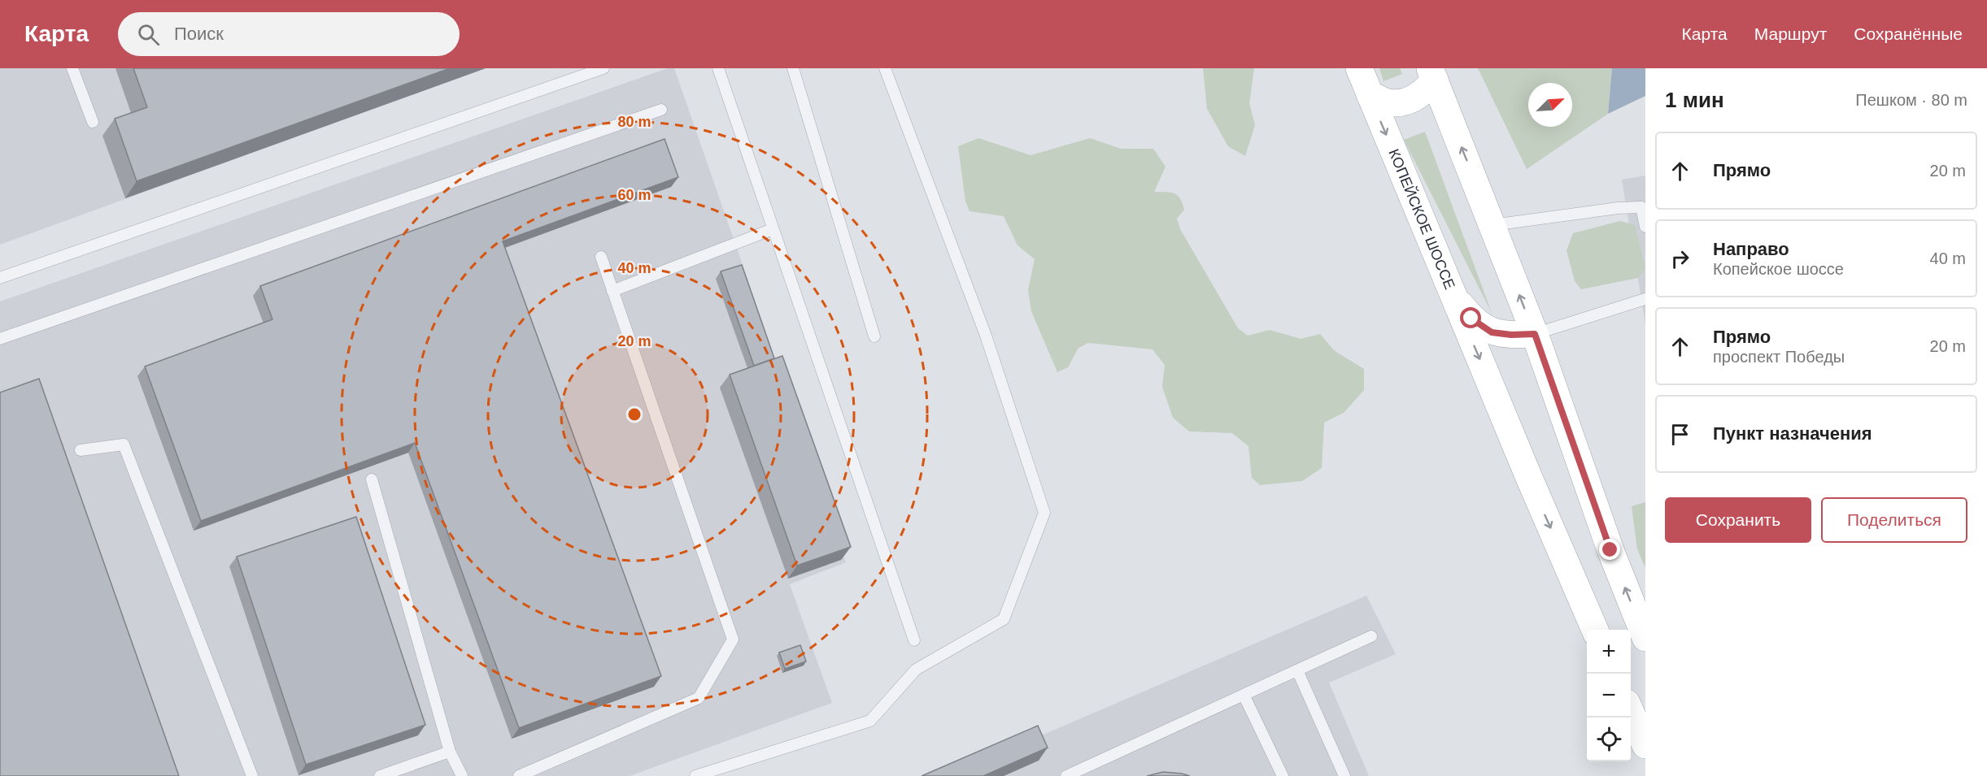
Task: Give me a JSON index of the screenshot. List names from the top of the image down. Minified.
{"streets":{"main road":["КОПЕЙСКОЕ ШОССЕ"]},"north":"top right","page":{"header":"Карта","search":"Поиск","nav":["Карта","Маршрут","Сохранённые"],"heading":["1 мин","Пешком · 80 m"],"list":[["Прямо","20 m"],["Направо","Копейское шоссе","40 m"],["Прямо","проспект Победы","20 m"],"Пункт назначения"],"buttons":["Сохранить","Поделиться"],"map_buttons":["+","−"]},"rings":["80 m","60 m","40 m","20 m"]}
